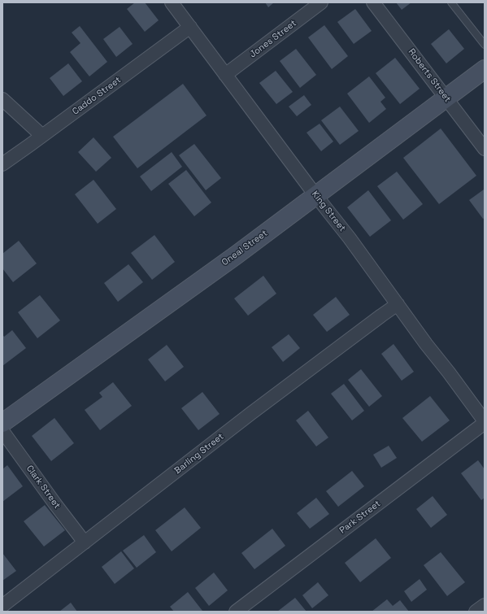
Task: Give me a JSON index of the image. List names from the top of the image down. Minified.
{"streets":{"street":["Jones Street","Roberts Street","Caddo Street","King Street","Oneal Street","Barling Street","Clark Street","Park Street"]},"crossings":[["Jones Street","King Street"],["Roberts Street","Oneal Street"],["Caddo Street","King Street"],["King Street","Oneal Street"],["King Street","Barling Street"],["King Street","Park Street"],["Barling Street","Clark Street"]]}
